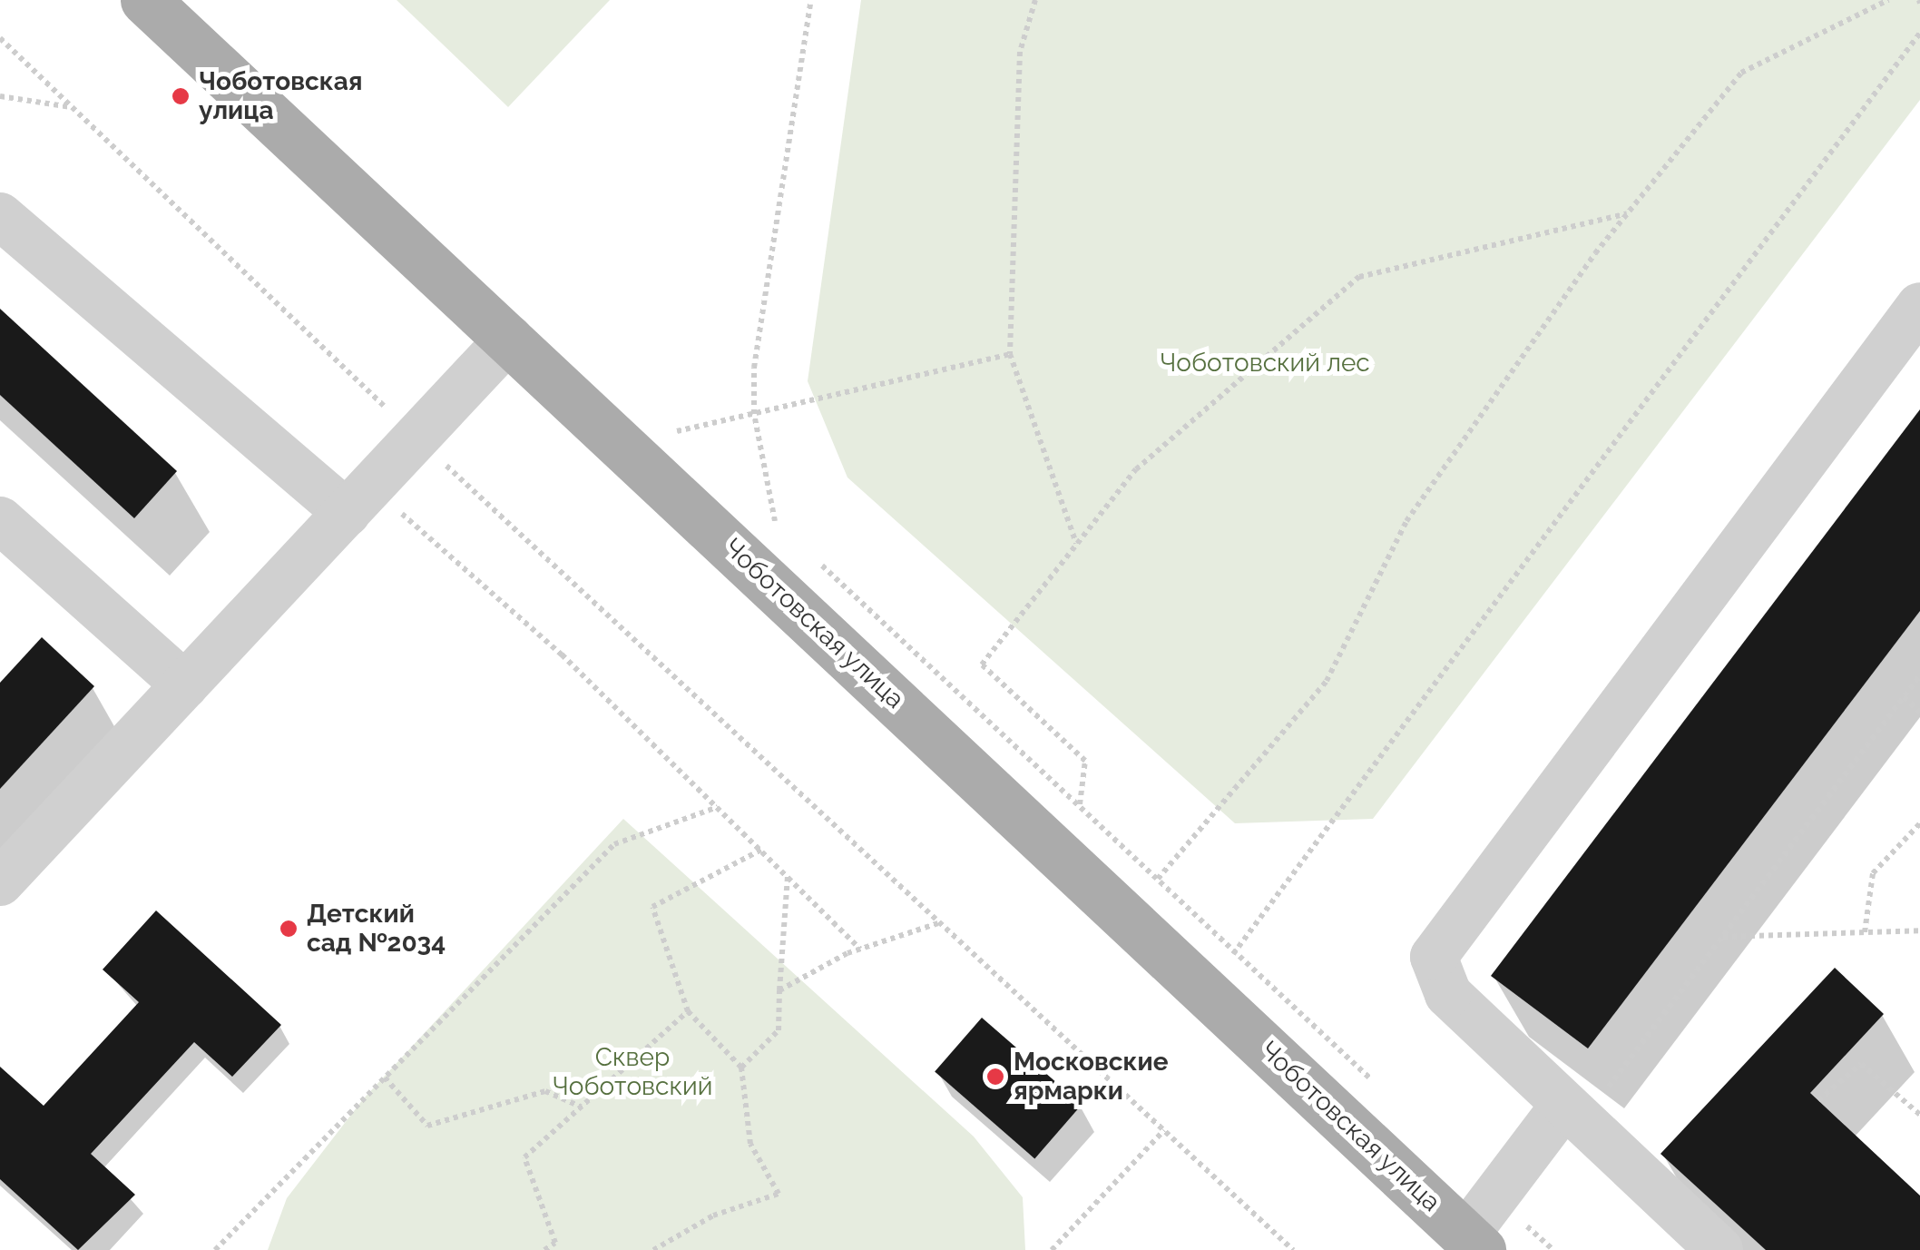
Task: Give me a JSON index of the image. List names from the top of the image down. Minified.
{"streets":{"main road":["Чоботовская улица"]},"parks":["Чоботовский лес","Сквер Чоботовский"],"places":["Чоботовская улица","Детский сад №2034","Московские ярмарки"]}
